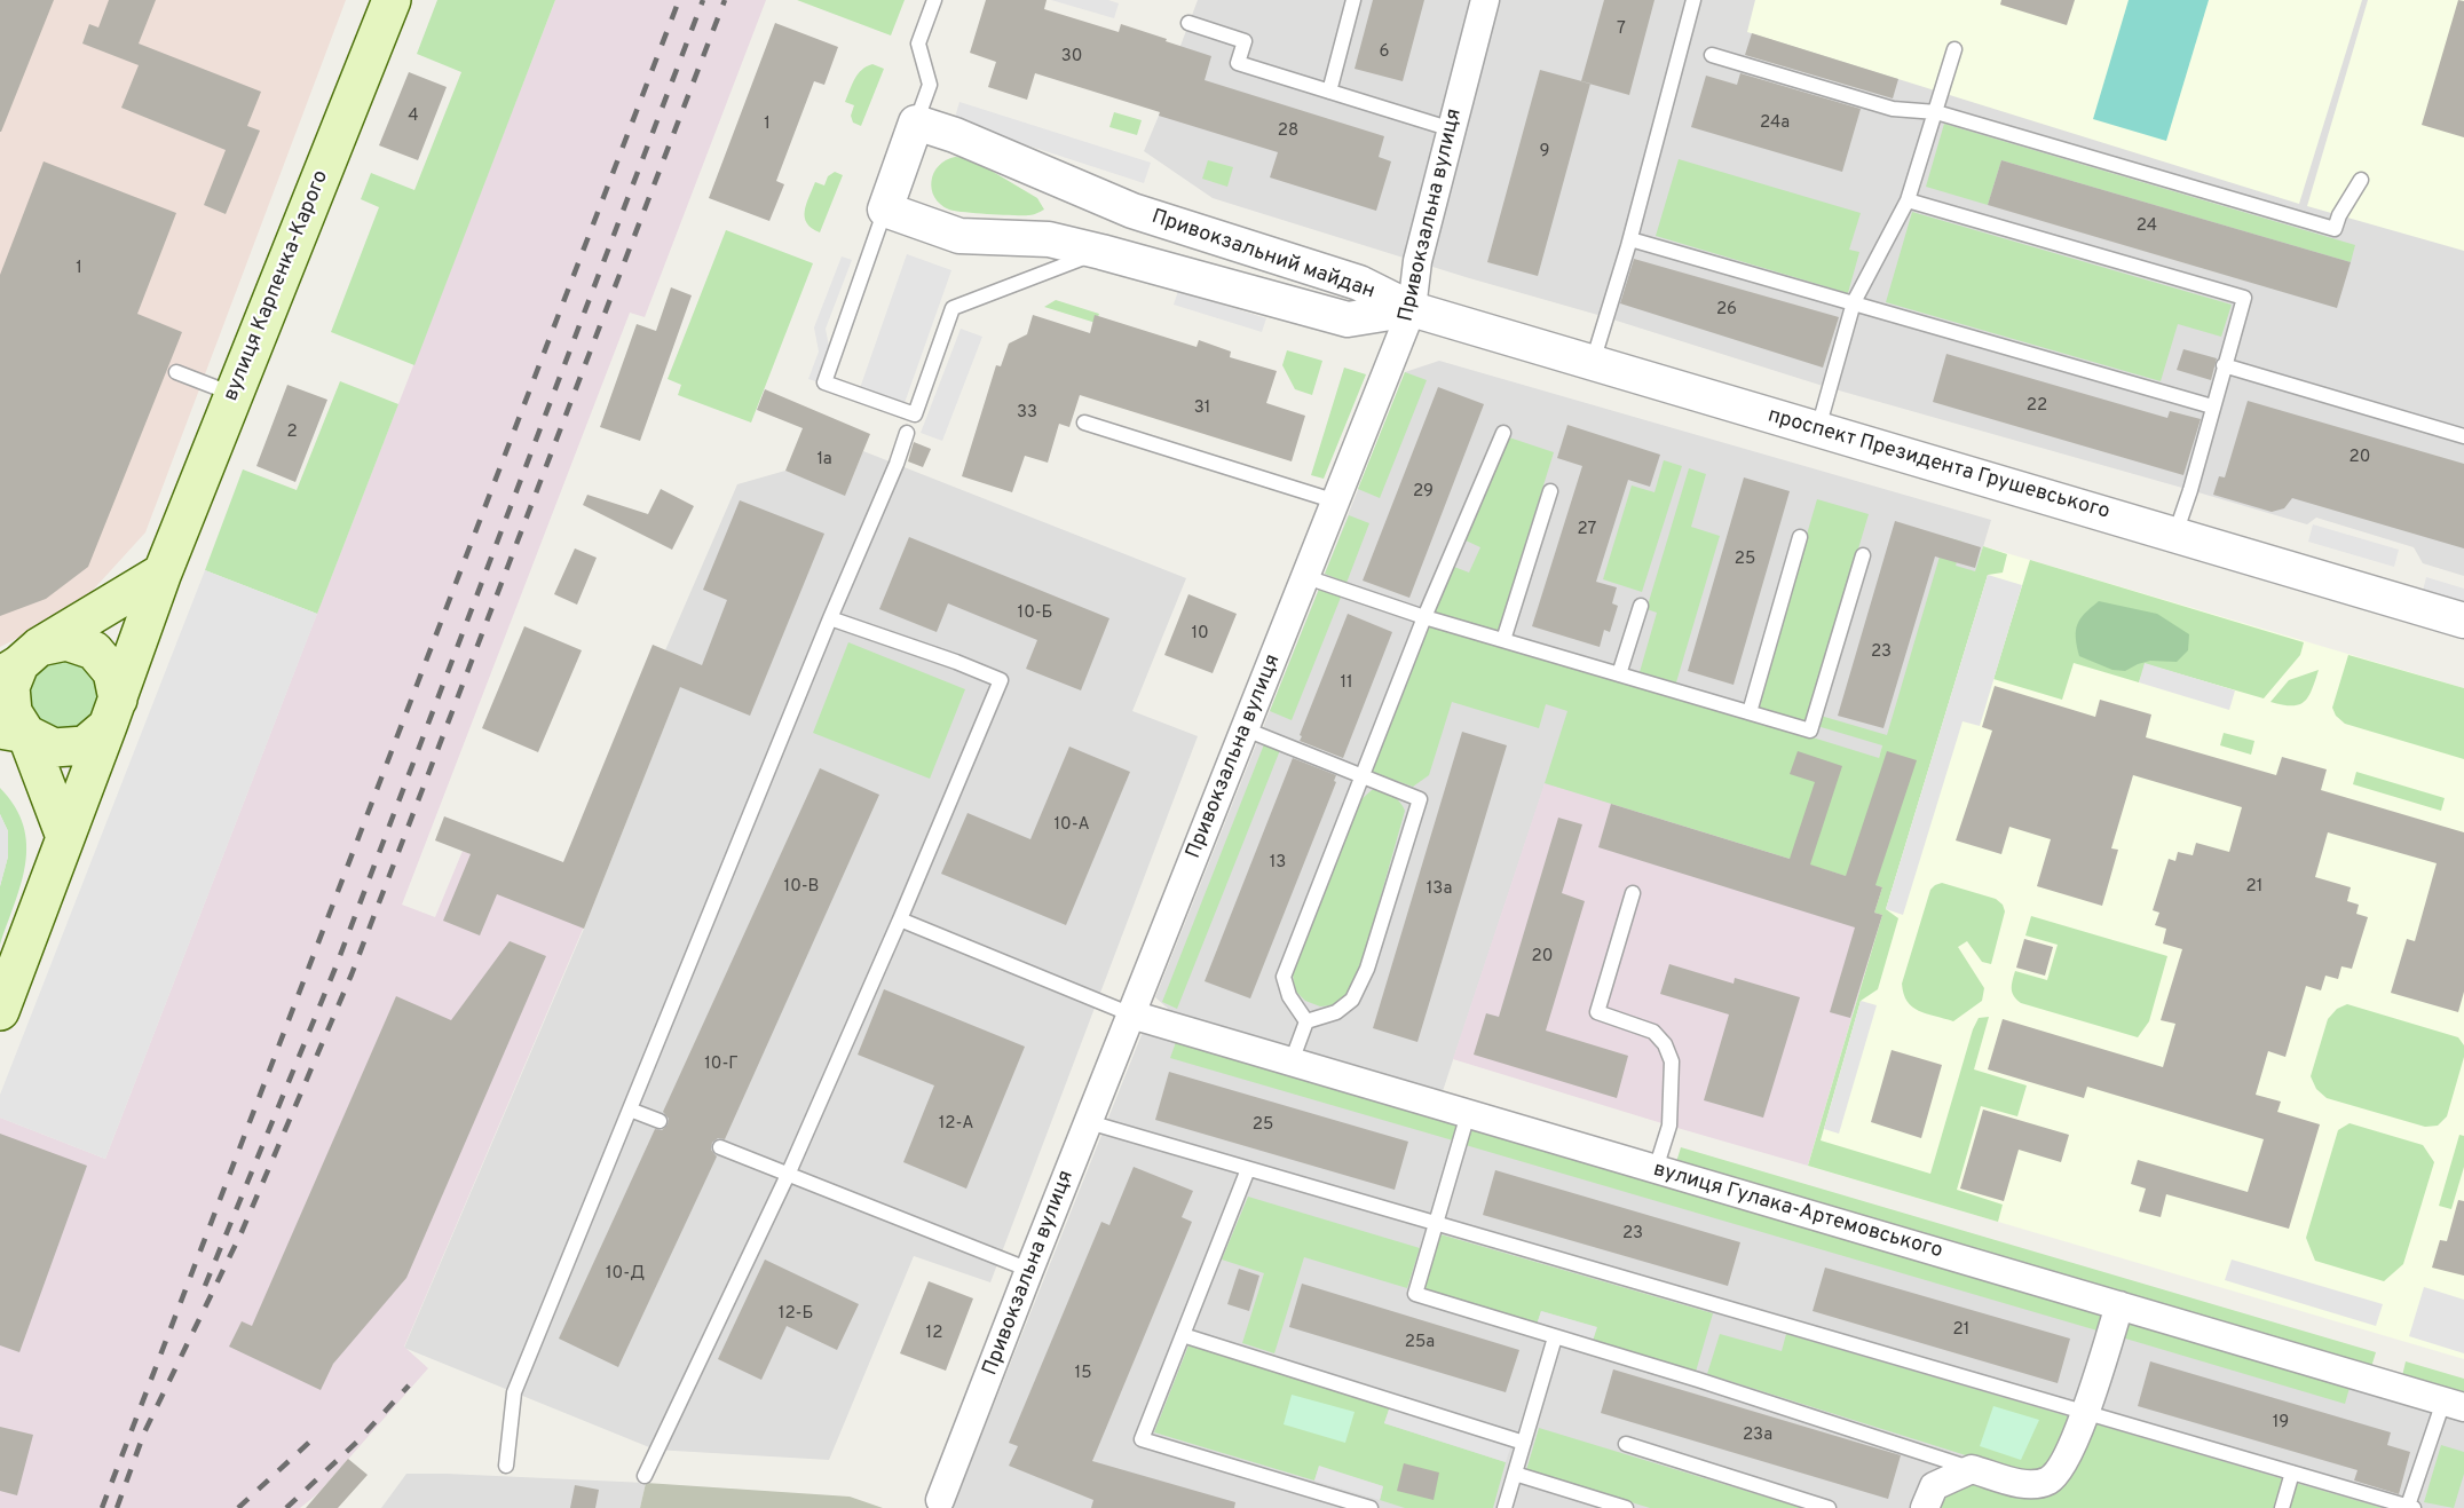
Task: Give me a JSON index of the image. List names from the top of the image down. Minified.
{"streets":{"main road":["вулиця Карпенка-Карого"],"street":["Привокзальна вулиця","Привокзальний майдан","проспект Президента Грушевського","вулиця Гулака-Артемовського"]},"crossings":[["Привокзальна вулиця","Привокзальний майдан"],["Привокзальна вулиця","проспект Президента Грушевського"],["Привокзальна вулиця","вулиця Гулака-Артемовського"],["Привокзальний майдан","проспект Президента Грушевського"]],"house_numbers":["7","6","30","4","24а","1","28","9","24","1","26","22","31","33","2","20","1а","29","27","25","10-Б","10","23","11","10-А","13","10-В","21","13а","20","10-Г","12-А","25","23","10-Д","12-Б","21","12","25а","15","19","23а"]}
